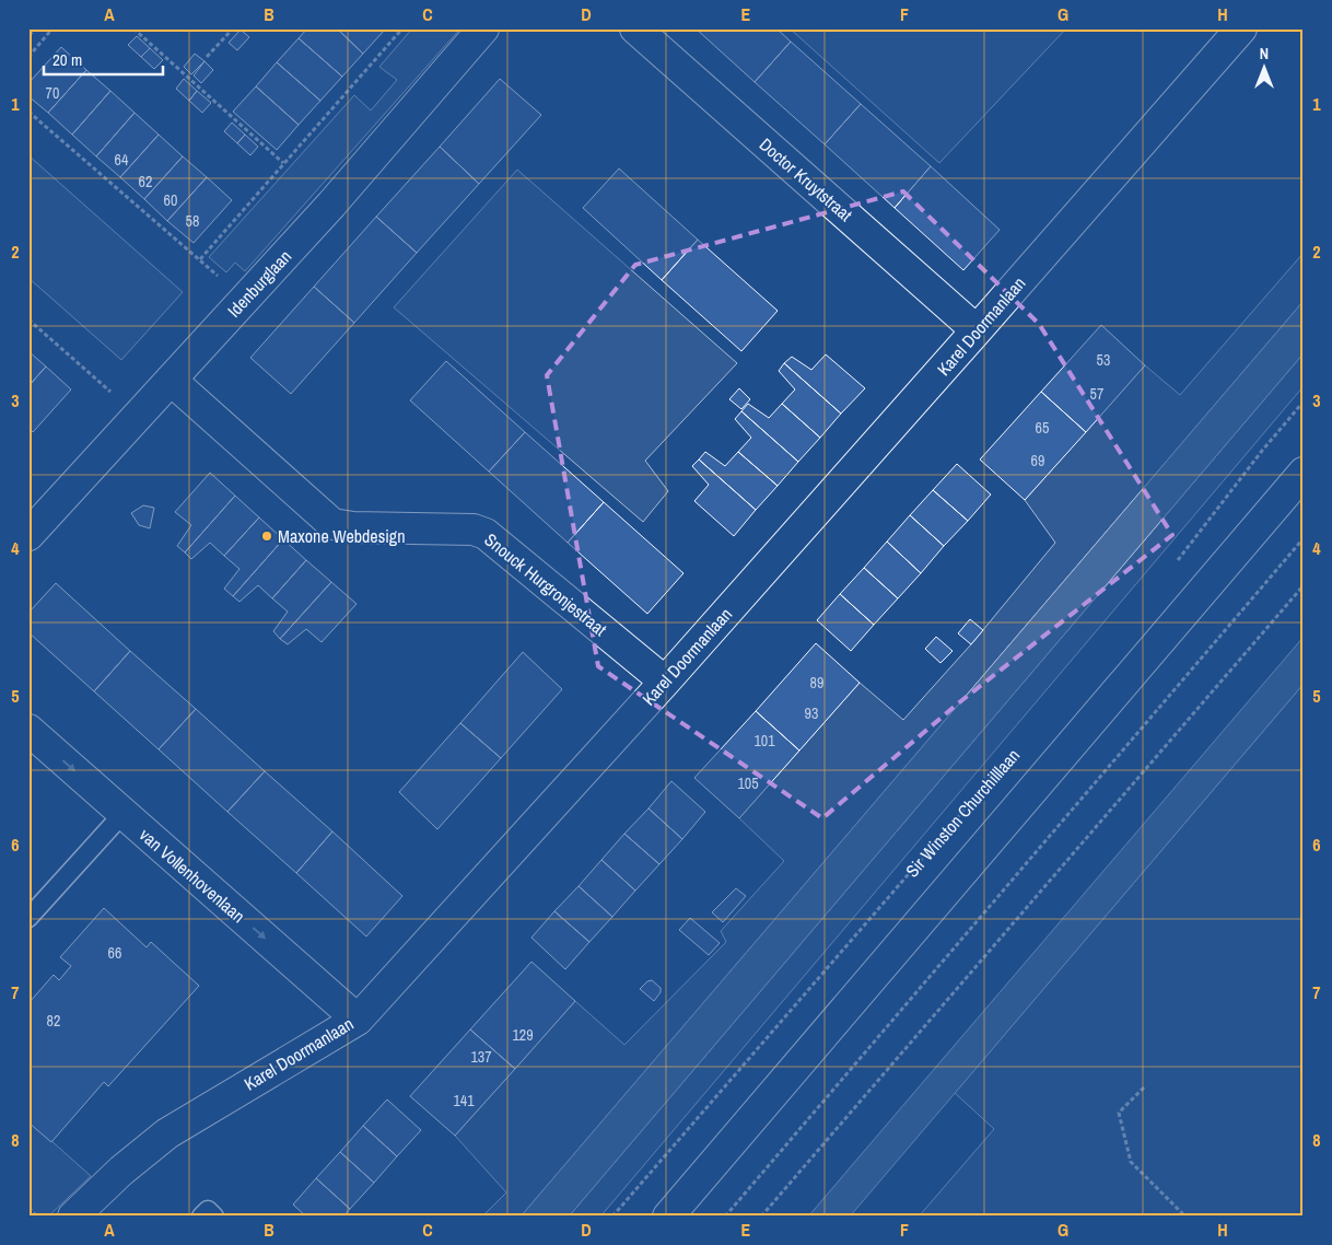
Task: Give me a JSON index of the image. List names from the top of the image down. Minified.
{"streets":{"street":["Doctor Kruytstraat","Idenburglaan","Karel Doormanlaan","Snouck Hurgronjestraat","van Vollenhovenlaan"],"path":["Sir Winston Churchilllaan"]},"crossings":[["Doctor Kruytstraat","Karel Doormanlaan"],["Idenburglaan","Snouck Hurgronjestraat"],["Karel Doormanlaan","Snouck Hurgronjestraat"],["Karel Doormanlaan","van Vollenhovenlaan"]],"one_way":["van Vollenhovenlaan"],"places":["Maxone Webdesign"],"house_numbers":["70","64","62","60","58","53","57","65","69","89","93","101","105","66","82","129","137","141"],"scale_bar":"20 m","north":"top","grid":{"columns":["A","B","C","D","E","F","G","H"],"rows":["1","2","3","4","5","6","7","8"]}}
